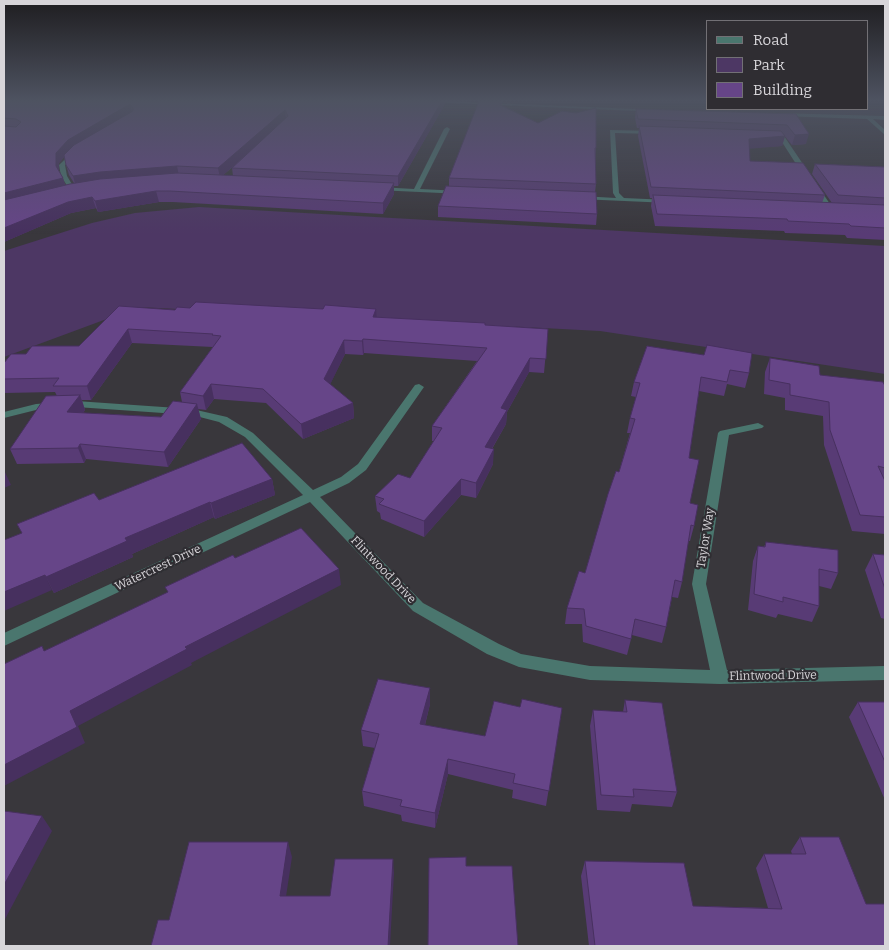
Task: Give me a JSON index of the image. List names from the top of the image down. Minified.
{"streets":{"street":["Taylor Way","Watercrest Drive","Flintwood Drive"]},"crossings":[["Taylor Way","Flintwood Drive"],["Watercrest Drive","Flintwood Drive"]],"legend":["Road","Park","Building"]}
